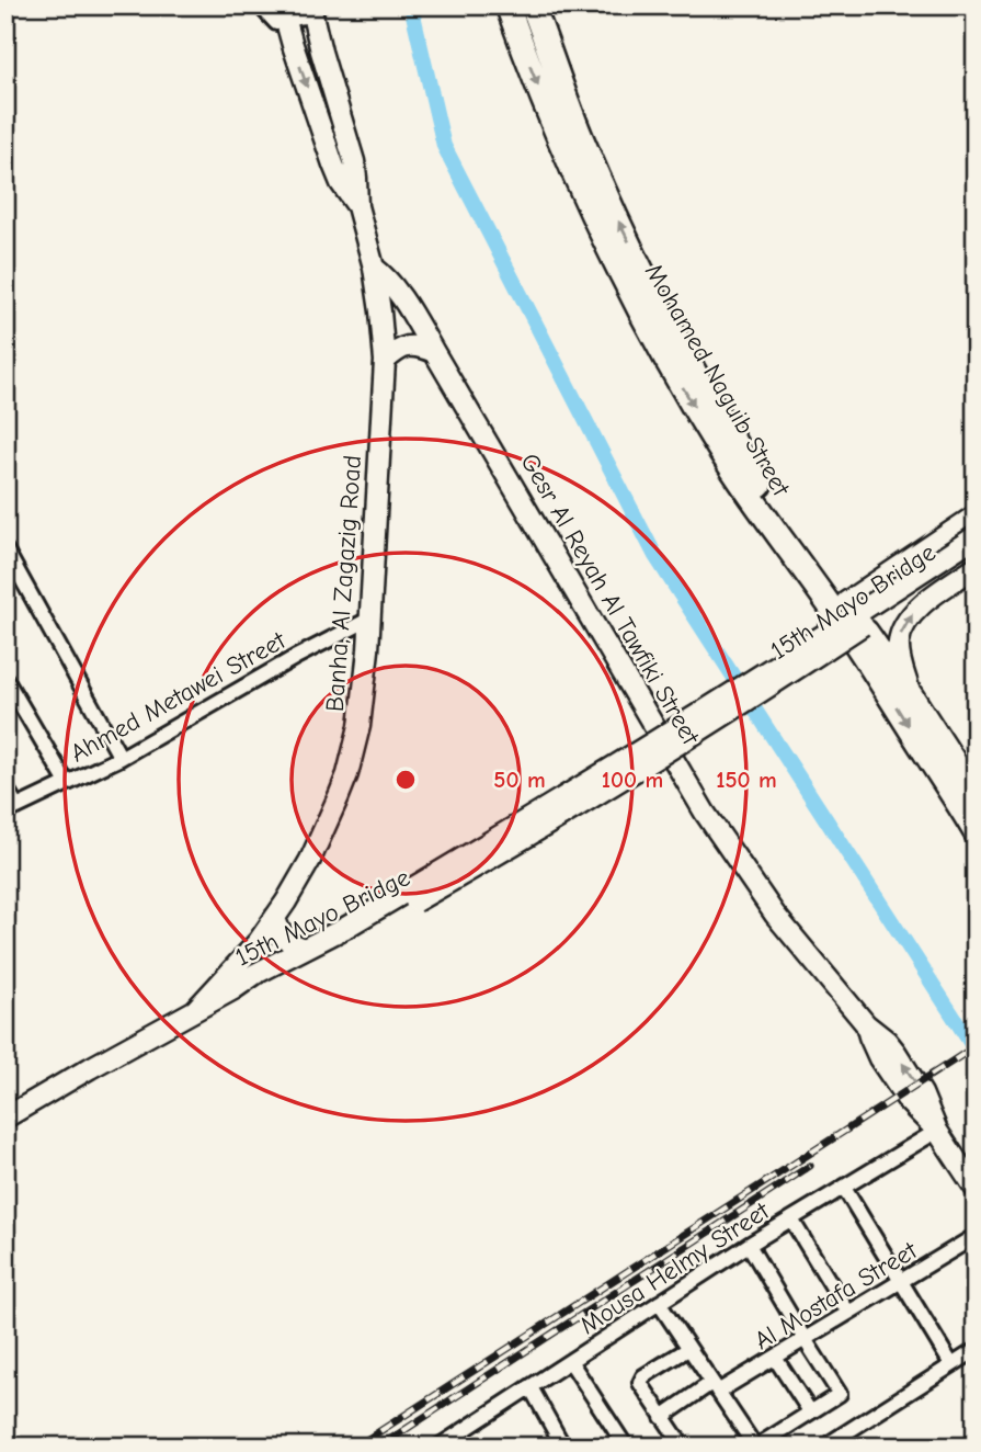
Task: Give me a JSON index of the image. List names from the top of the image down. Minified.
{"streets":{"highway":["Mohamed Naguib Street"],"main road":["Banha, Al Zagazig Road","Gesr Al Reyah Al Tawfiki Street","15th Mayo Bridge"],"street":["Ahmed Metawei Street","Mousa Helmy Street","Al Mostafa Street"]},"crossings":[["Banha, Al Zagazig Road","Gesr Al Reyah Al Tawfiki Street"],["Banha, Al Zagazig Road","15th Mayo Bridge"],["Banha, Al Zagazig Road","Ahmed Metawei Street"],["Gesr Al Reyah Al Tawfiki Street","Mousa Helmy Street"]],"rings":["50 m","100 m","150 m"]}
